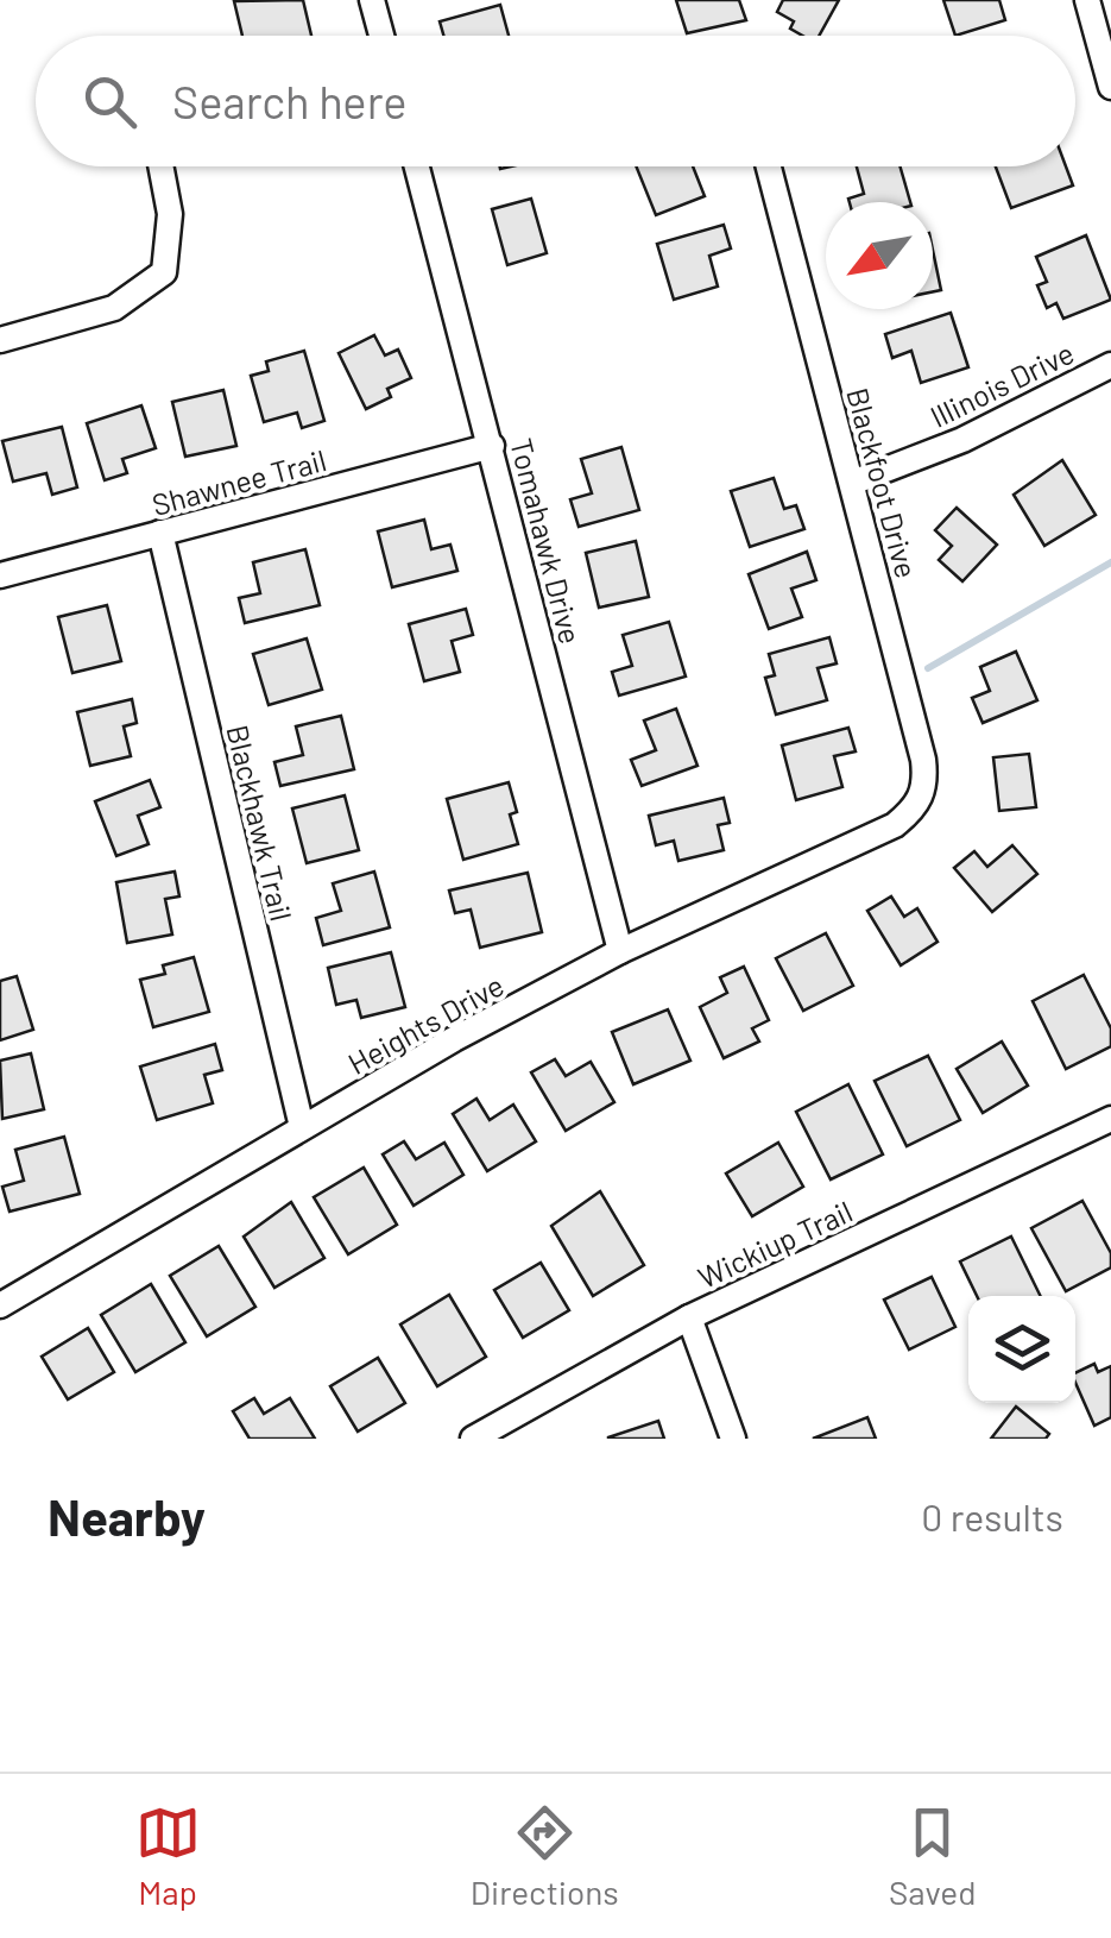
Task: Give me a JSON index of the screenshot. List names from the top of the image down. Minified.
{"streets":{"street":["Illinois Drive","Shawnee Trail","Blackfoot Drive","Tomahawk Drive","Blackhawk Trail","Heights Drive","Wickiup Trail"]},"crossings":[["Illinois Drive","Blackfoot Drive"],["Shawnee Trail","Tomahawk Drive"],["Shawnee Trail","Blackhawk Trail"],["Blackfoot Drive","Heights Drive"],["Tomahawk Drive","Heights Drive"],["Blackhawk Trail","Heights Drive"]],"north":"bottom left","page":{"search":"Search here","heading":["Nearby","0 results"],"nav":["Map","Directions","Saved"]}}
